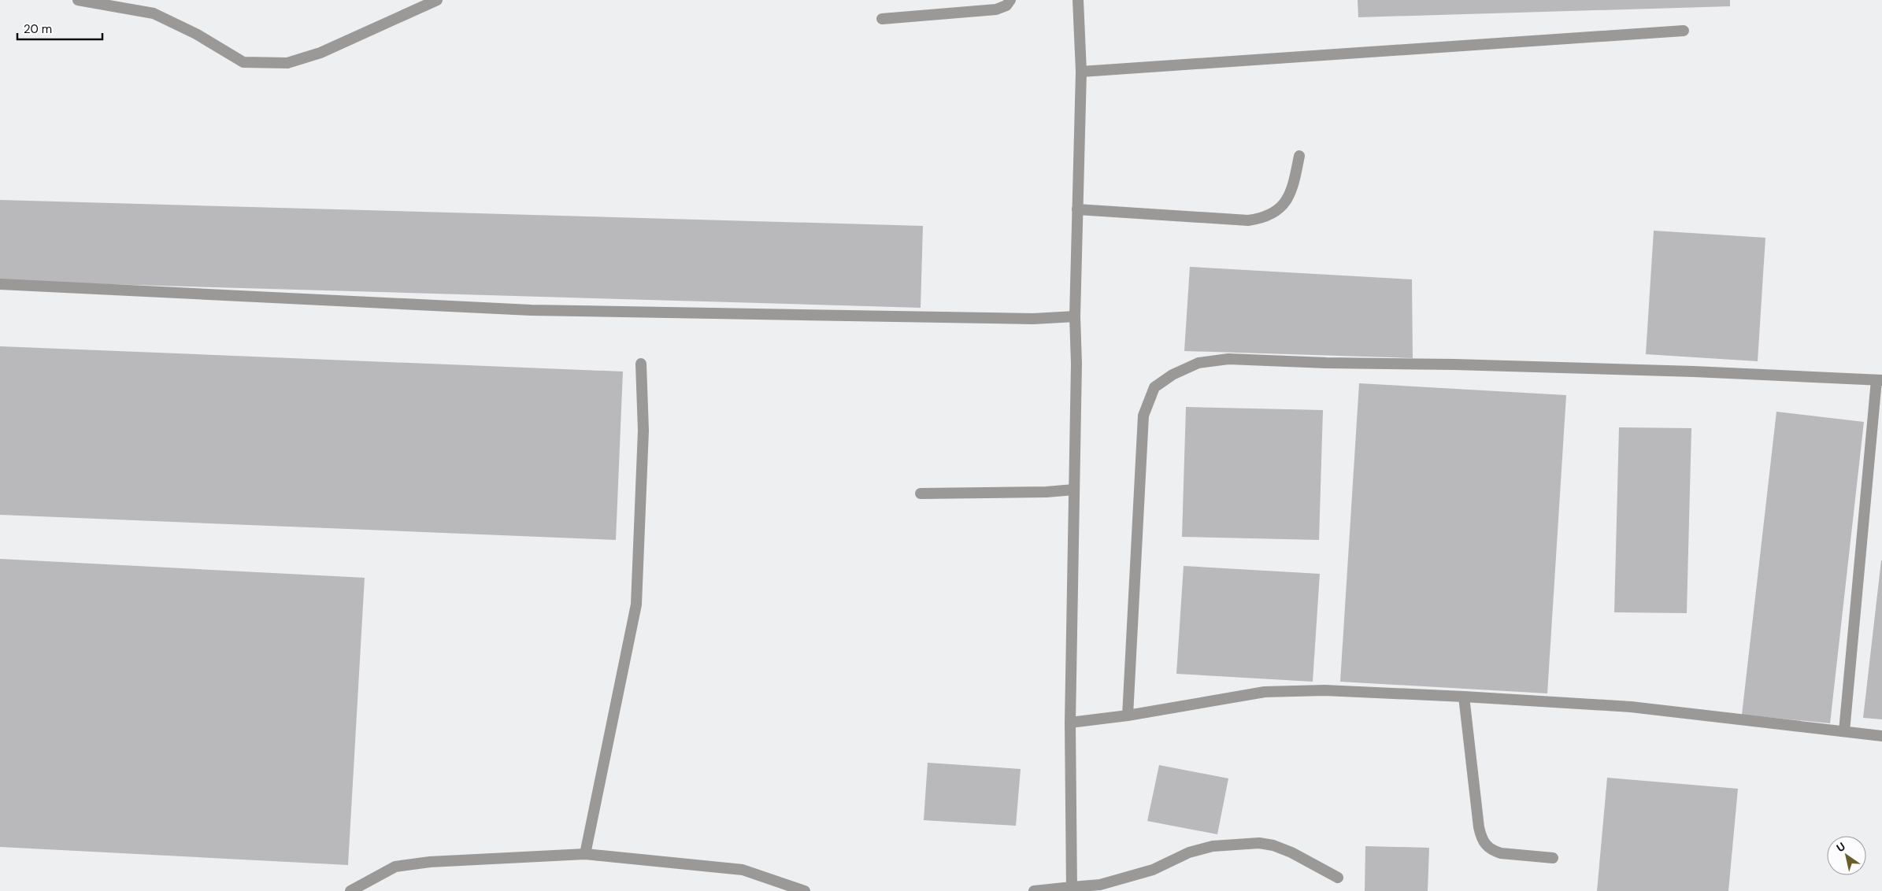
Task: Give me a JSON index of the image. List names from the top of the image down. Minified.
{"scale_bar":"20 m","north":"top left"}
